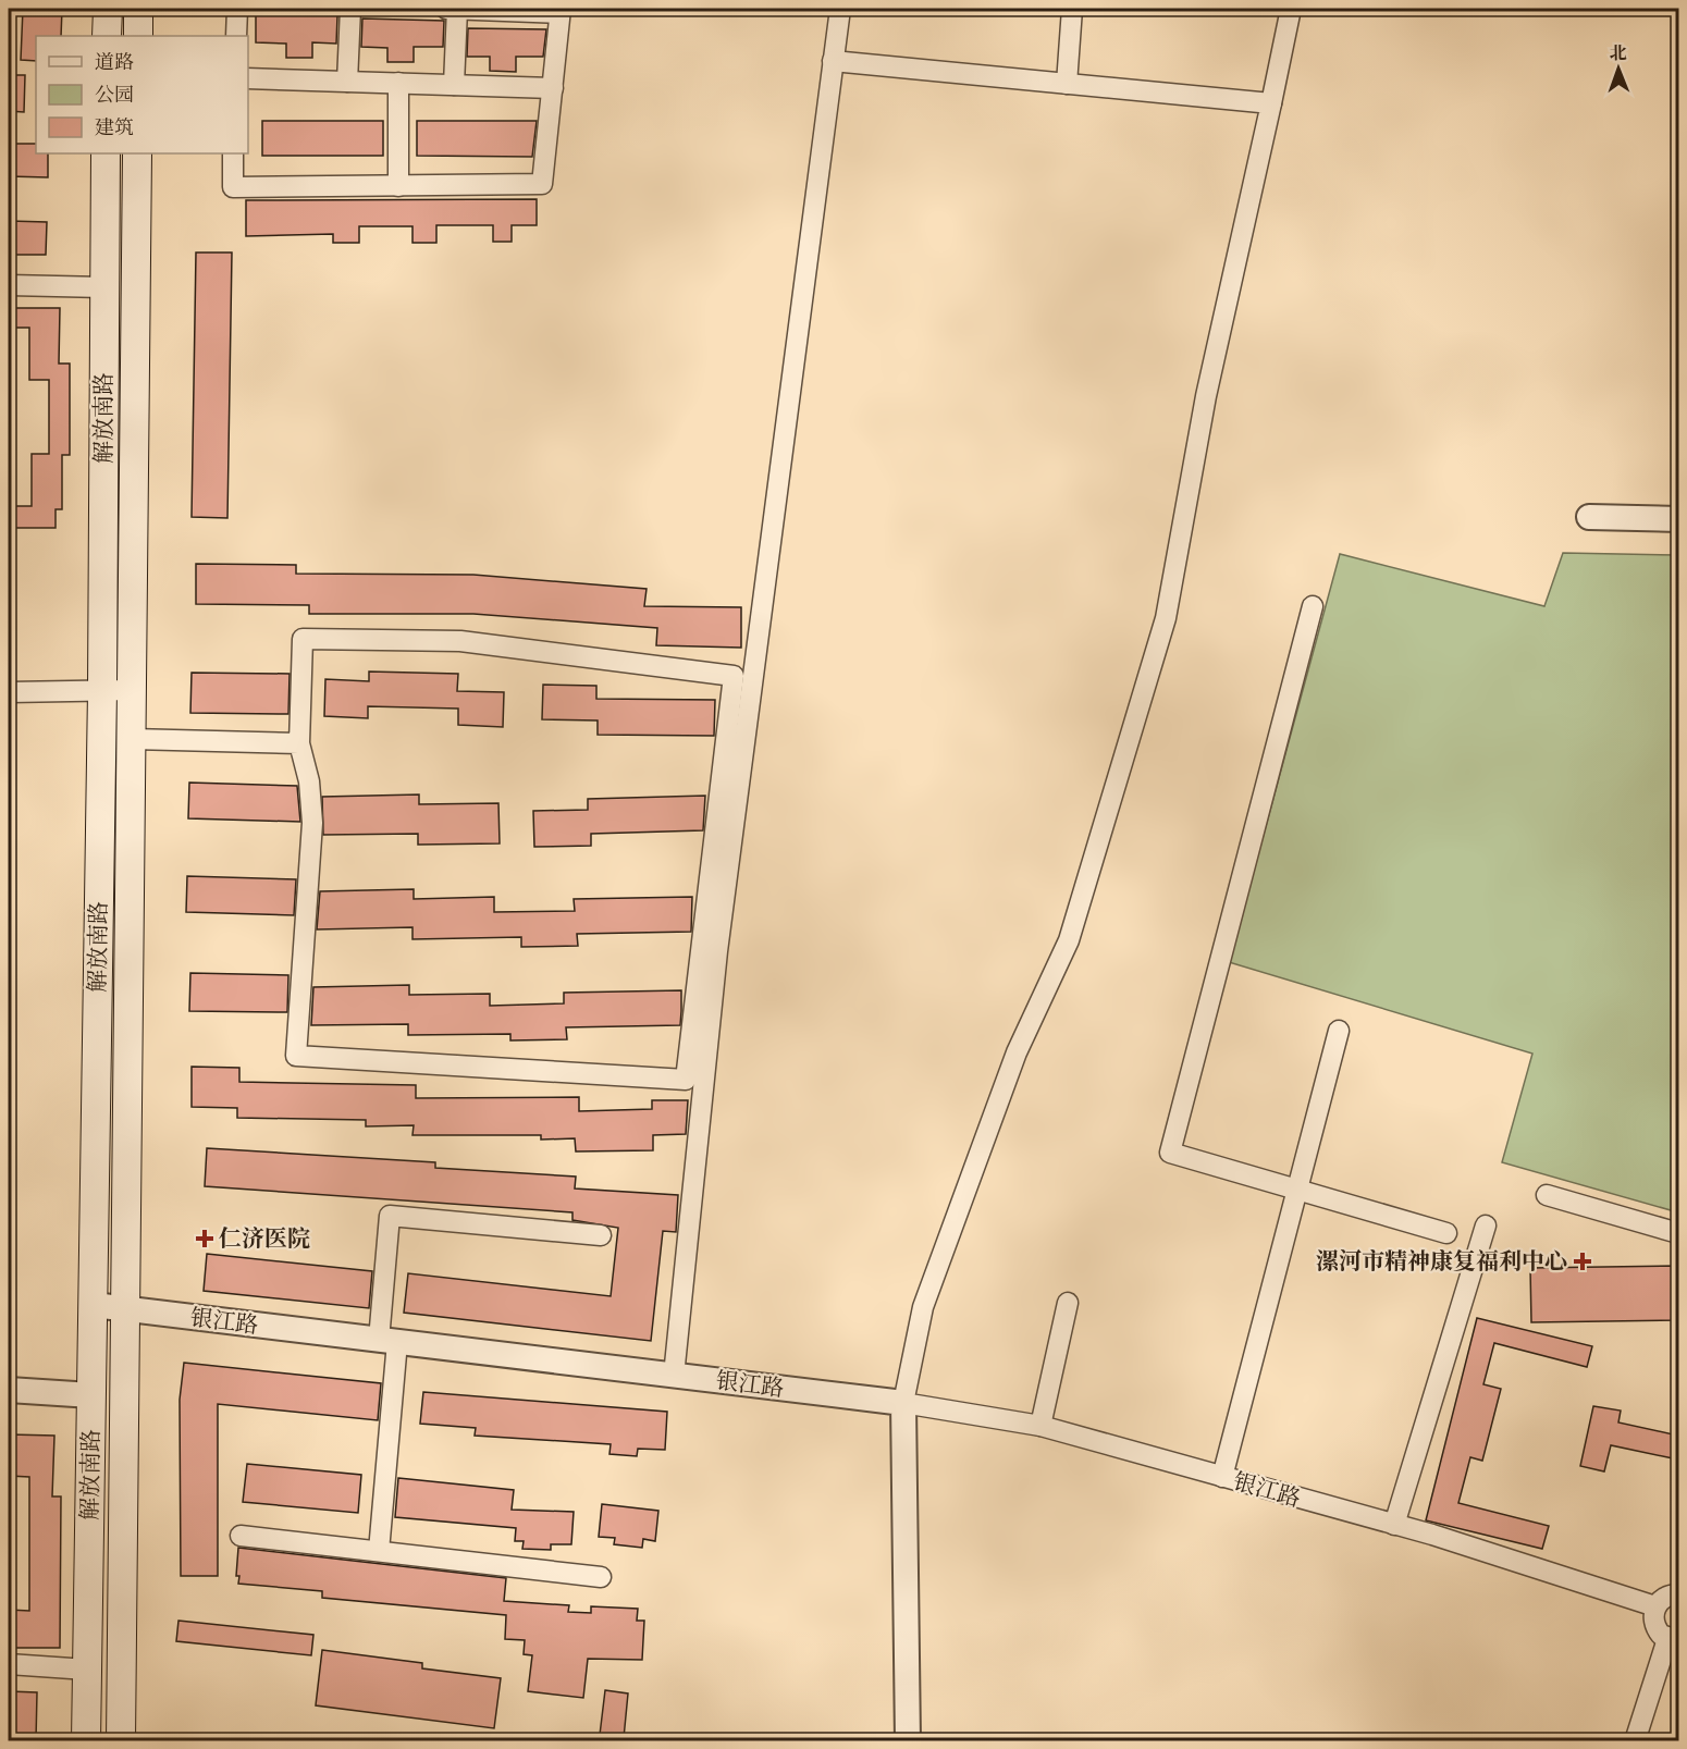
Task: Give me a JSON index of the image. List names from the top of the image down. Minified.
{"streets":{"main road":["解放南路"],"street":["银江路"]},"crossings":[["解放南路","银江路"]],"places":{"health":["仁济医院","漯河市精神康复福利中心"]},"legend":["道路","公园","建筑"],"north":"top"}
